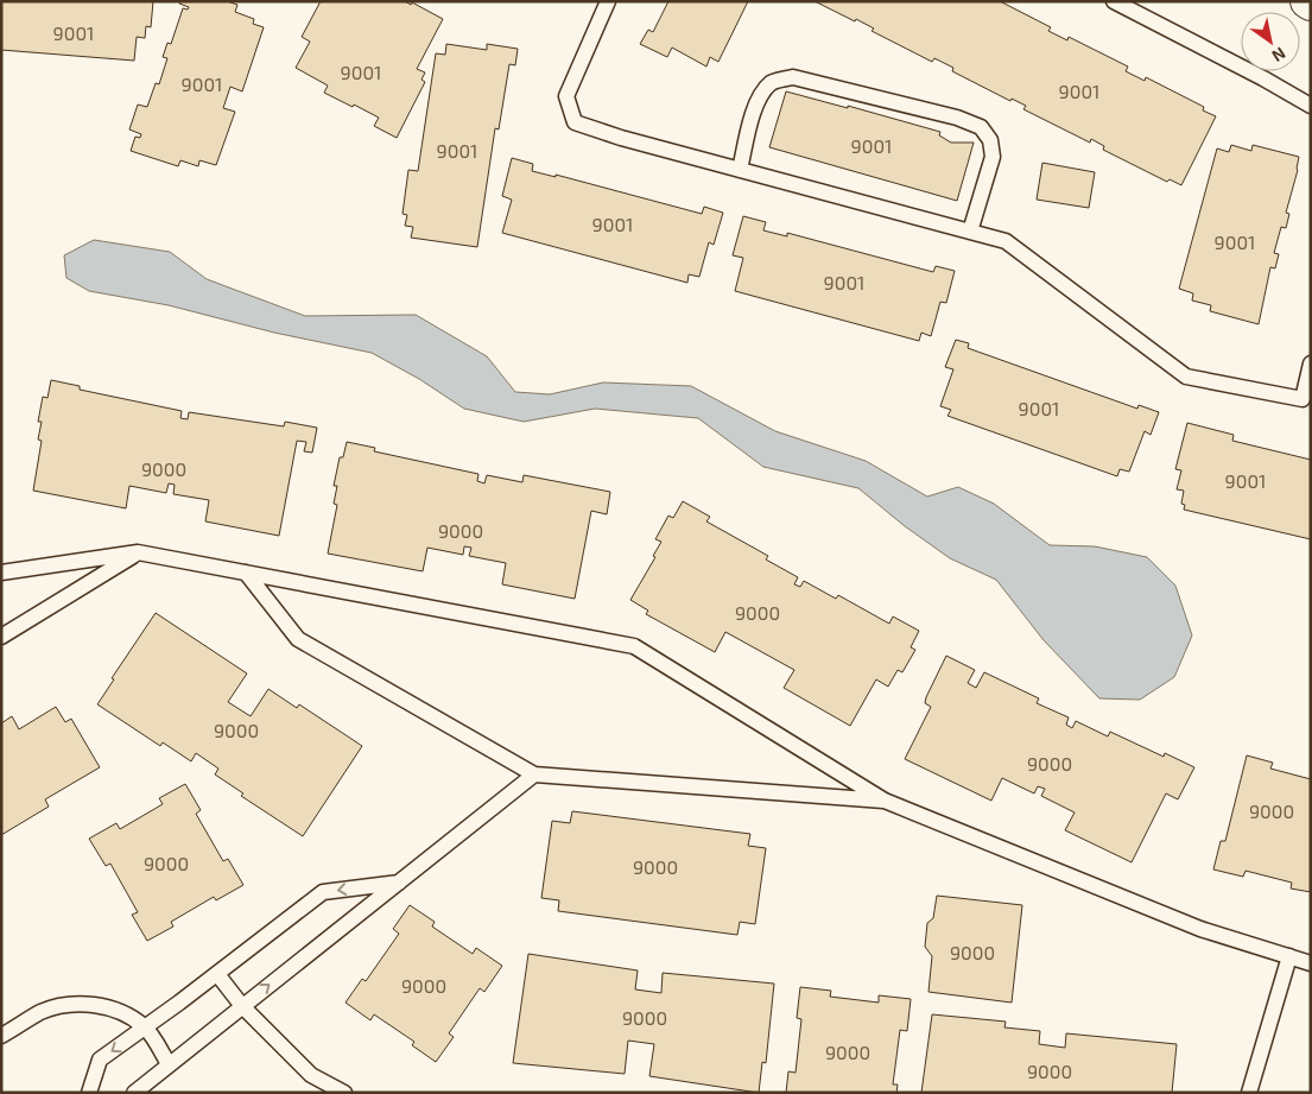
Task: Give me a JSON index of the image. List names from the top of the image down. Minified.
{"house_numbers":["9001","9001","9001","9001","9001","9001","9001","9001","9001","9001","9000","9001","9000","9000","9000","9000","9000","9000","9000","9000","9000","9000","9000","9000"],"north":"bottom right"}
